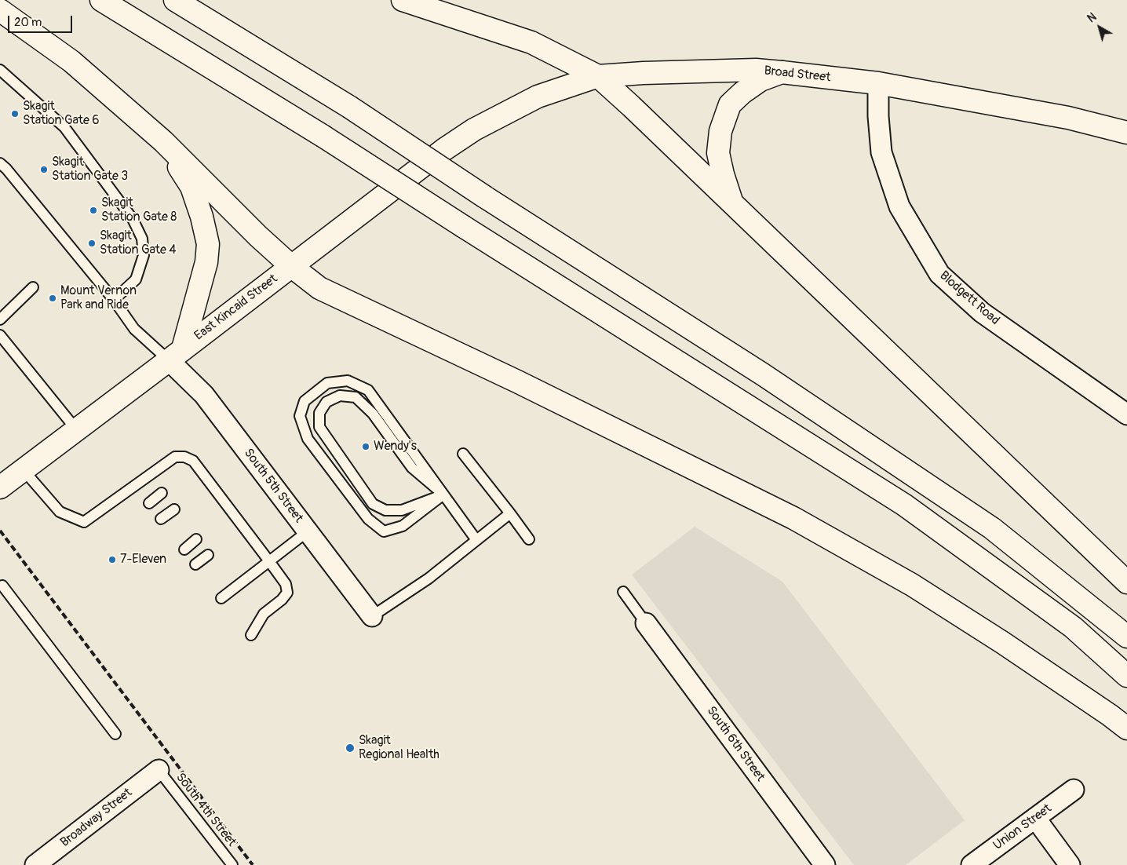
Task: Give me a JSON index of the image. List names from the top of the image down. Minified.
{"streets":{"main road":["Broad Street","East Kincaid Street"],"street":["Blodgett Road","South 5th Street","South 6th Street","Broadway Street","Union Street"],"lane":["South 4th Street"]},"crossings":[["Broad Street","Blodgett Road"],["Broad Street","East Kincaid Street"],["East Kincaid Street","South 5th Street"],["South 4th Street","Broadway Street"]],"places":["Skagit Station Gate 6","Skagit Station Gate 3","Skagit Station Gate 8","Skagit Station Gate 4","Mount Vernon Park and Ride","Wendy's","7-Eleven","Skagit Regional Health"],"scale_bar":"20 m","north":"top left"}
